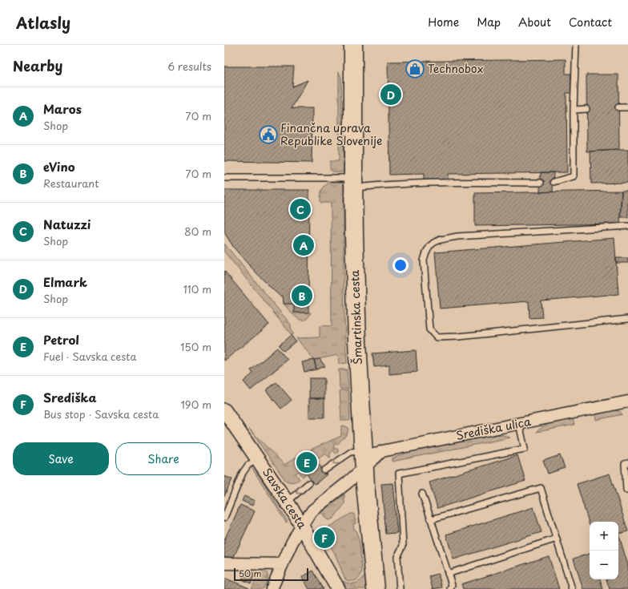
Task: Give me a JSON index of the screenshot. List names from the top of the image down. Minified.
{"streets":{"main road":["Šmartinska cesta"],"street":["Središka ulica","Savska cesta"]},"places":{"shop":["Technobox"],"public building":["Finančna uprava Republike Slovenije"]},"scale_bar":"50 m","page":{"header":"Atlasly","nav":["Home","Map","About","Contact"],"heading":["Nearby","6 results"],"pins":["D","C","A","B","E","F"],"list":[{"mark":"A","name":"Maros","note":"Shop","value":"70 m"},{"mark":"B","name":"eVino","note":"Restaurant","value":"70 m"},{"mark":"C","name":"Natuzzi","note":"Shop","value":"80 m"},{"mark":"D","name":"Elmark","note":"Shop","value":"110 m"},{"mark":"E","name":"Petrol","note":"Fuel · Savska cesta","value":"150 m"},{"mark":"F","name":"Središka","note":"Bus stop · Savska cesta","value":"190 m"}],"buttons":["Save","Share"],"map_buttons":["+","−"],"scale":"50 m"}}
